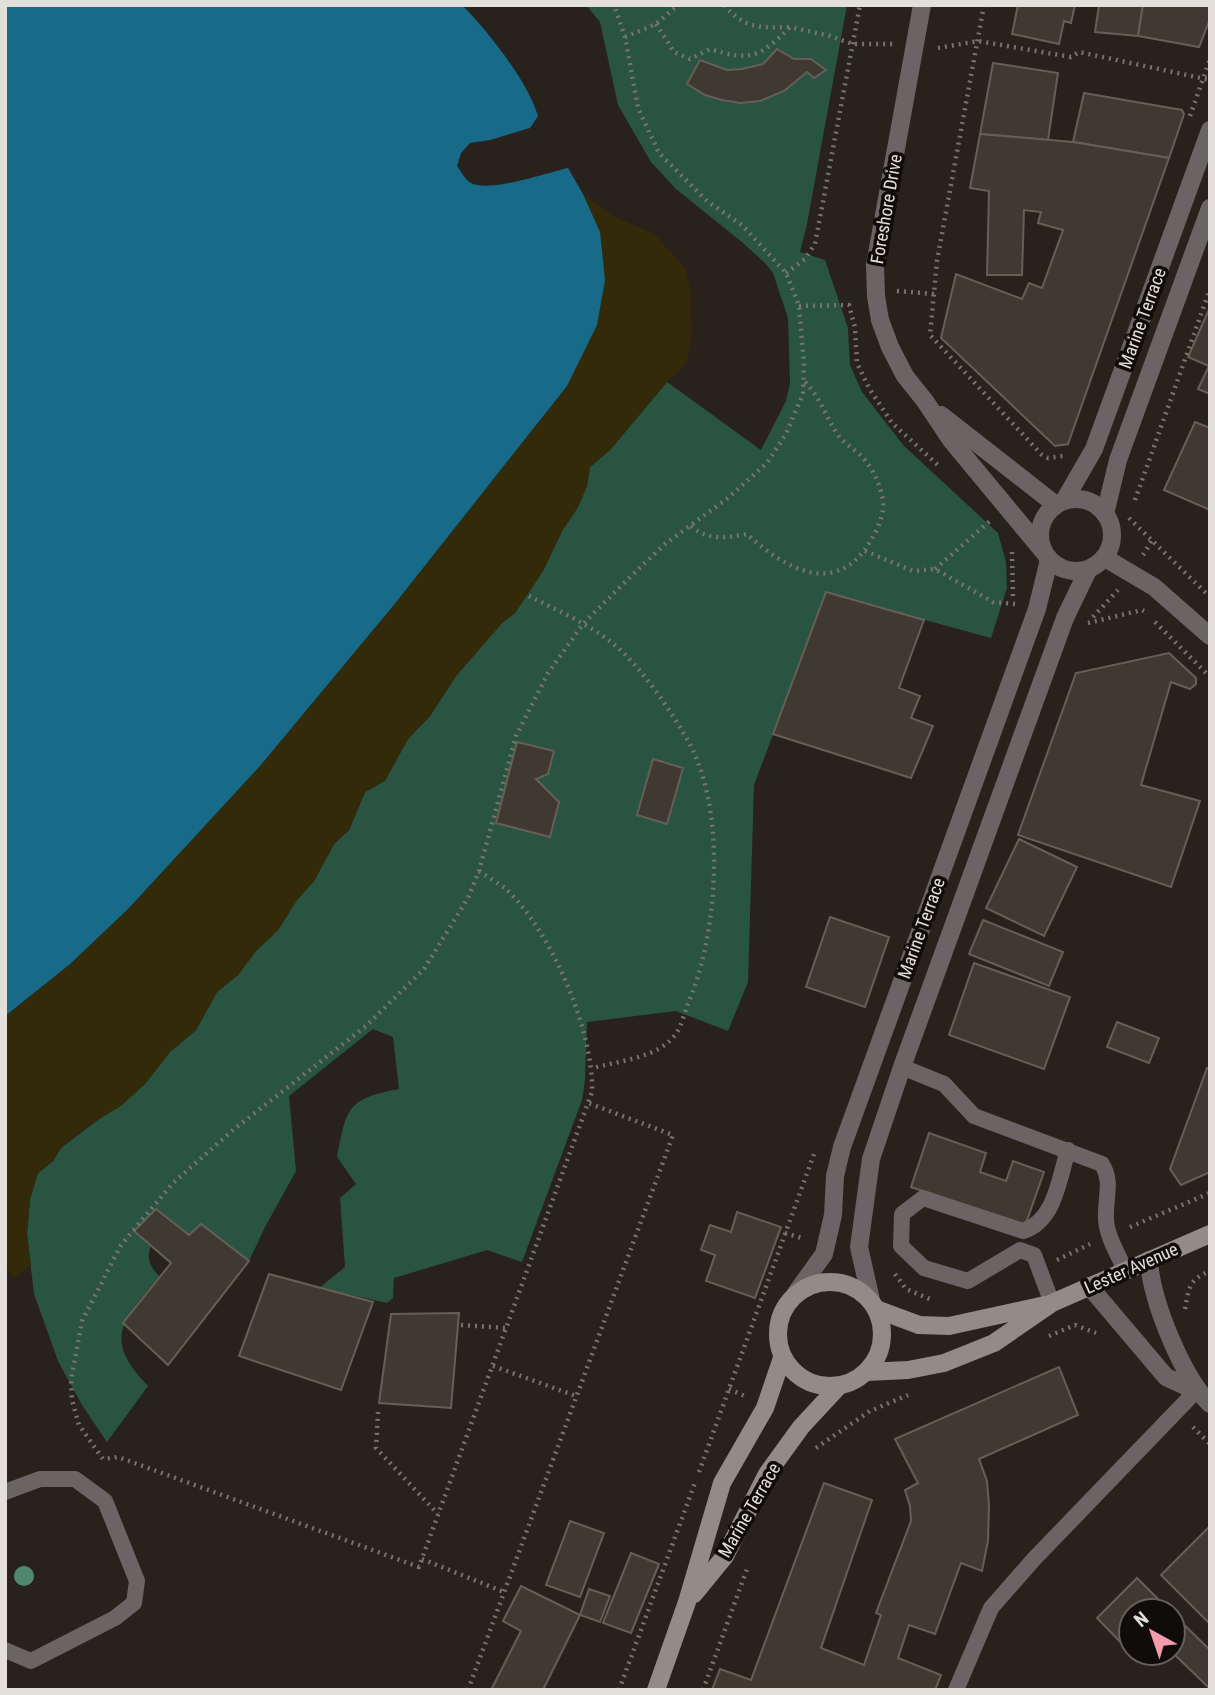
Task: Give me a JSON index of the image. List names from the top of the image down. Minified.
{"streets":{"main road":["Marine Terrace","Lester Avenue"],"street":["Foreshore Drive"]},"crossings":[["Foreshore Drive","Marine Terrace"],["Marine Terrace","Lester Avenue"]],"north":"top left"}
